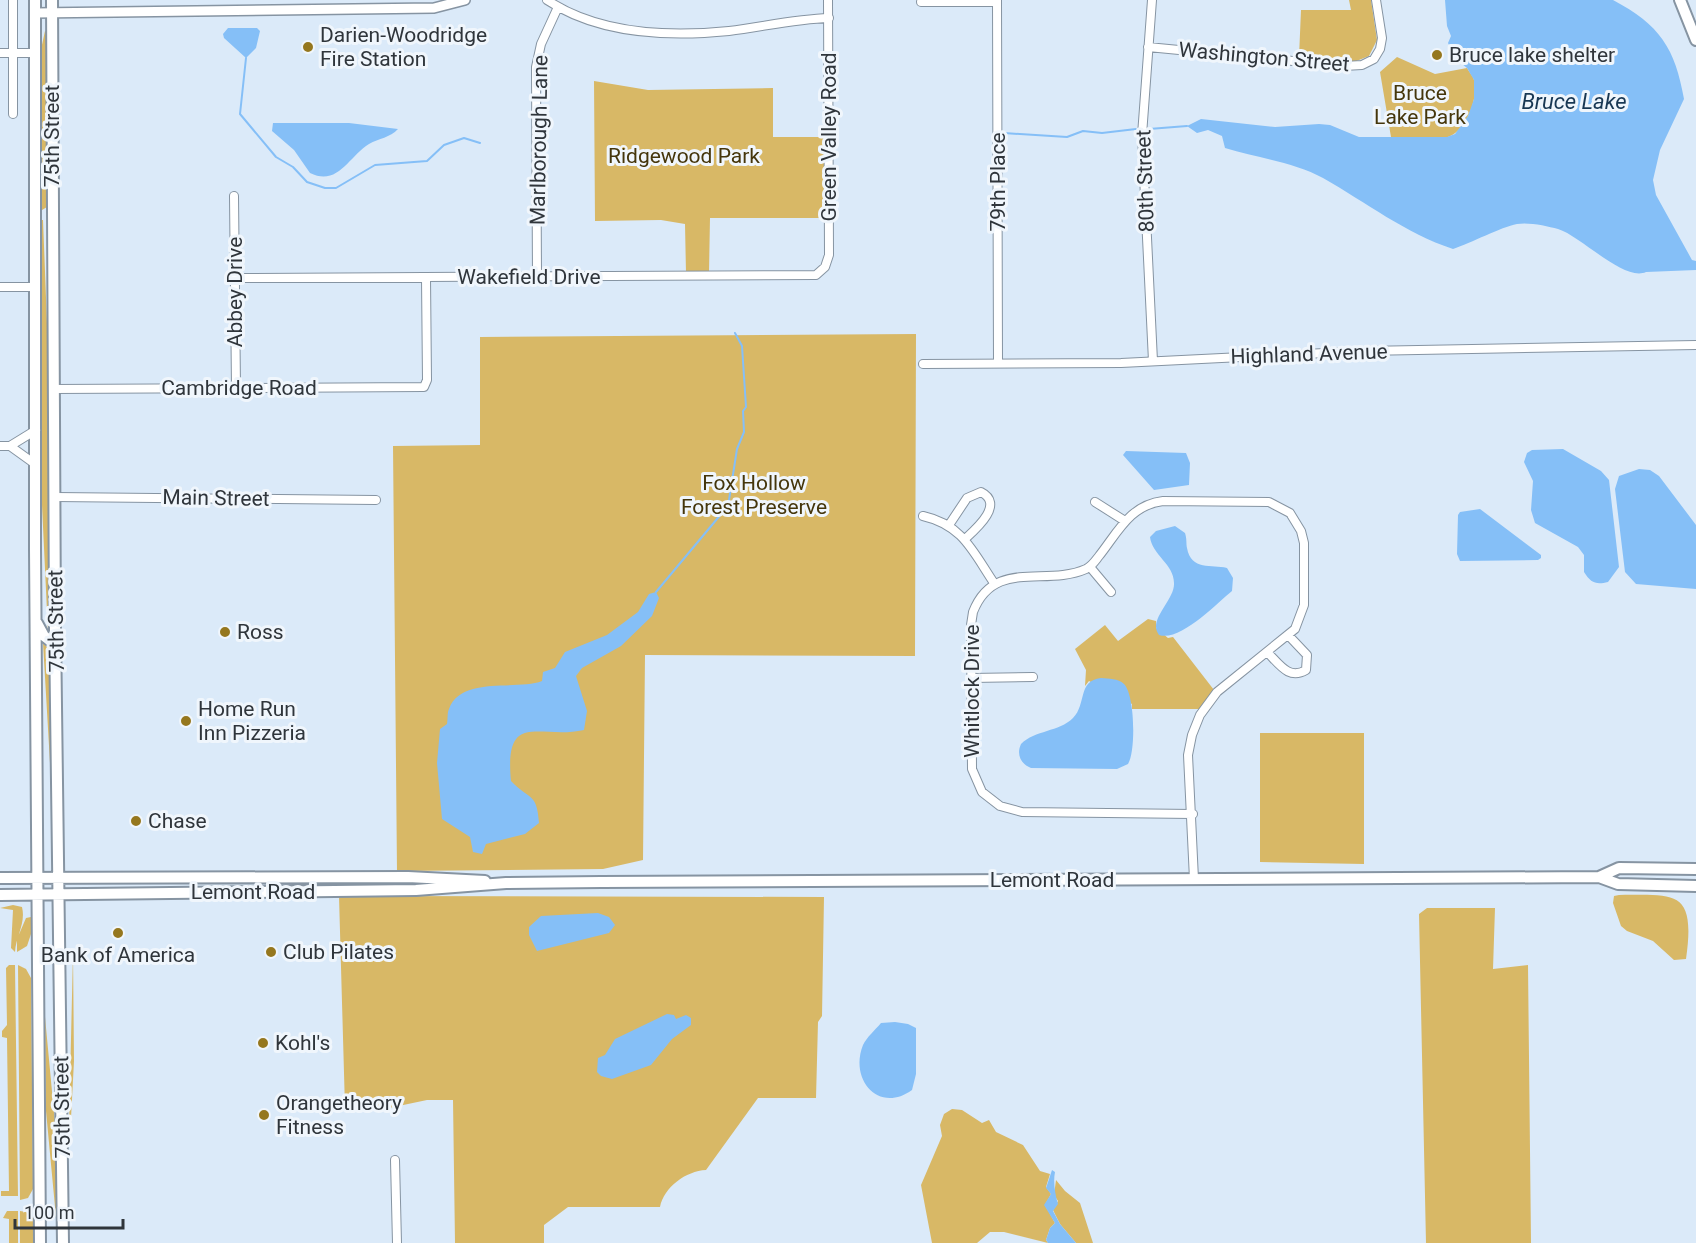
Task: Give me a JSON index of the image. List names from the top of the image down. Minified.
{"streets":{"main road":["75th Street","Lemont Road"],"street":["Washington Street","Green Valley Road","Marlborough Lane","80th Street","79th Place","Wakefield Drive","Abbey Drive","Highland Avenue","Cambridge Road","Main Street","Whitlock Drive"]},"crossings":[["Washington Street","80th Street"],["75th Street","Cambridge Road"],["75th Street","Main Street"],["75th Street","Lemont Road"],["Green Valley Road","Wakefield Drive"],["Marlborough Lane","Wakefield Drive"],["80th Street","Highland Avenue"],["79th Place","Highland Avenue"],["Wakefield Drive","Abbey Drive"],["Wakefield Drive","Cambridge Road"],["Abbey Drive","Cambridge Road"]],"water":["Bruce Lake"],"parks":["Bruce Lake Park","Ridgewood Park","Fox Hollow Forest Preserve"],"places":["Darien-Woodridge Fire Station","Bruce lake shelter","Ross","Home Run Inn Pizzeria","Chase","Bank of America","Club Pilates","Kohl's","Orangetheory Fitness"],"scale_bar":"100 m"}
